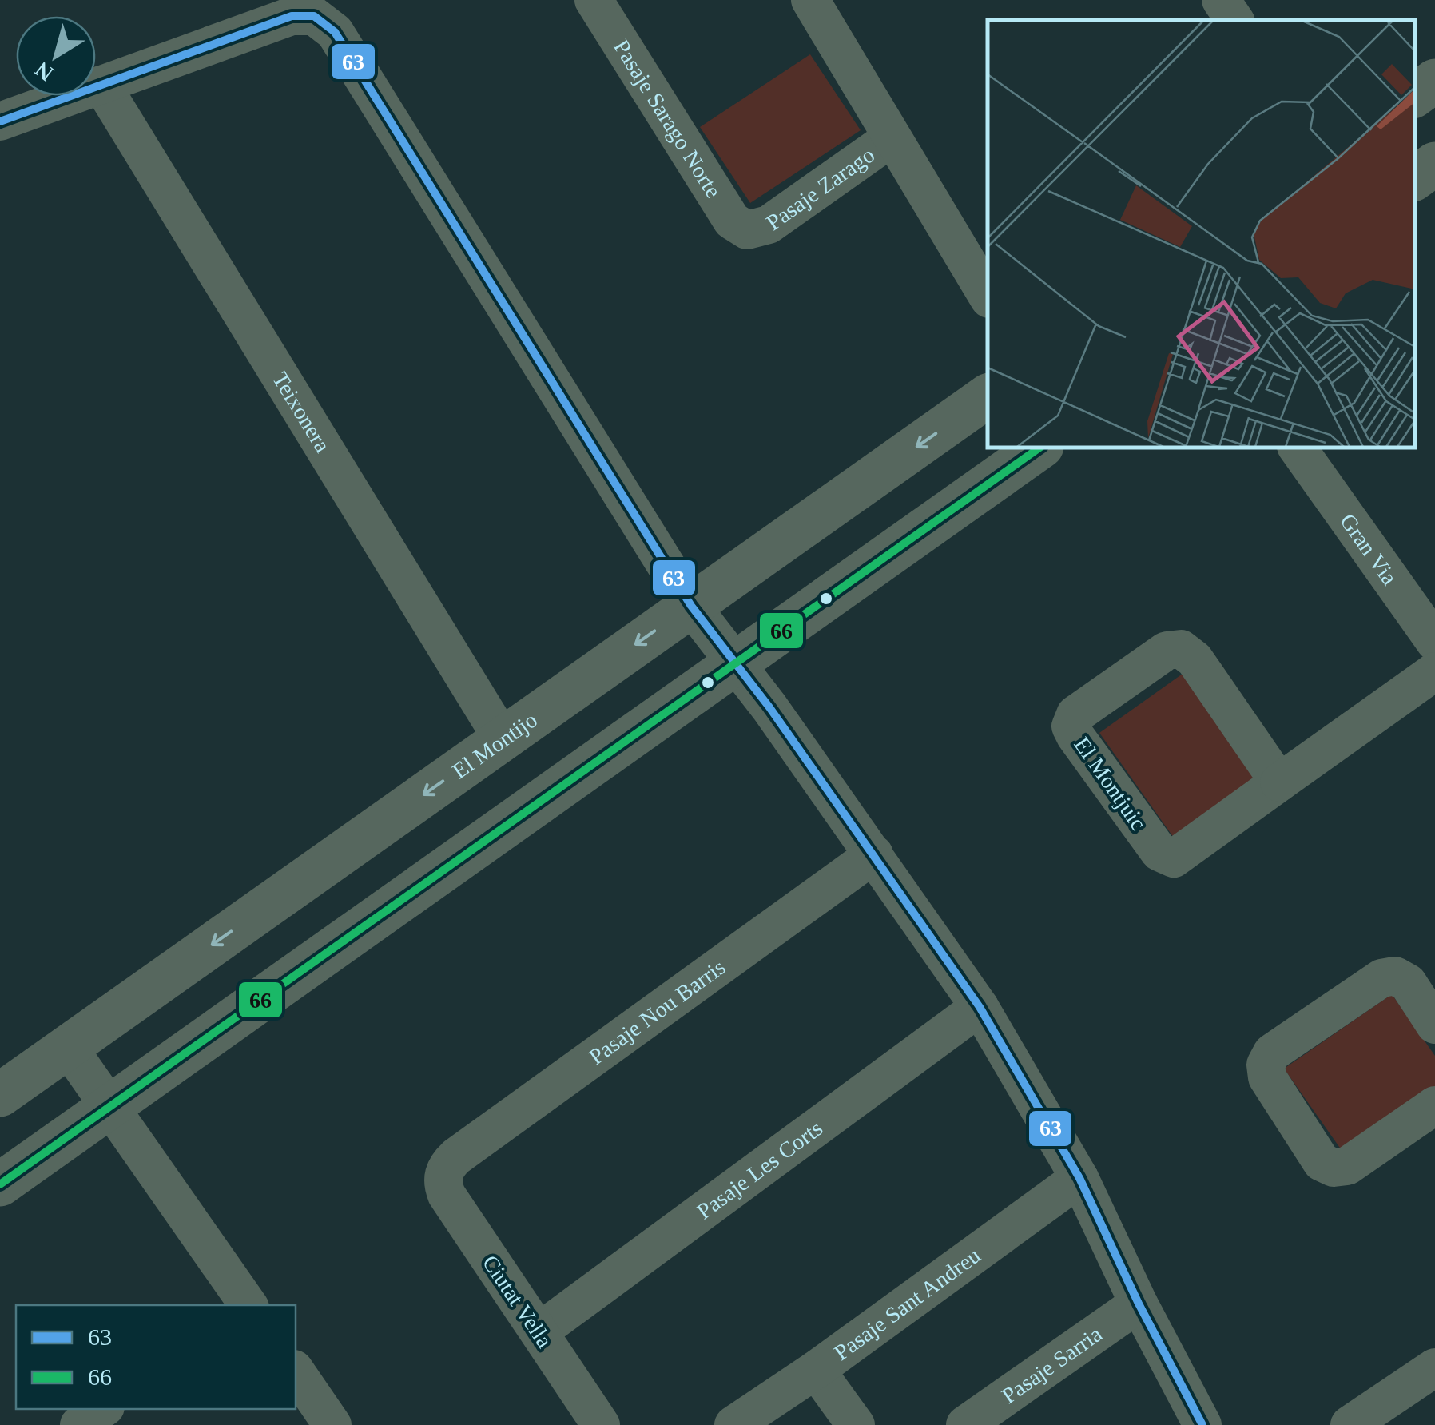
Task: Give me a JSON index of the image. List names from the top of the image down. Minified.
{"streets":{"street":["Pasaje Sarago Norte","Pasaje Zarago","Teixonera","Gran Via","El Montijo","El Montjuic","Pasaje Nou Barris","Pasaje Les Corts","Ciutat Vella","Pasaje Sant Andreu","Pasaje Sarria"]},"crossings":[["Pasaje Sarago Norte","Pasaje Zarago"],["Teixonera","El Montijo"],["Pasaje Nou Barris","Ciutat Vella"],["Pasaje Les Corts","Ciutat Vella"]],"lines":["transit line 63","transit line 66"],"legend":["63","66"],"north":"bottom left"}
